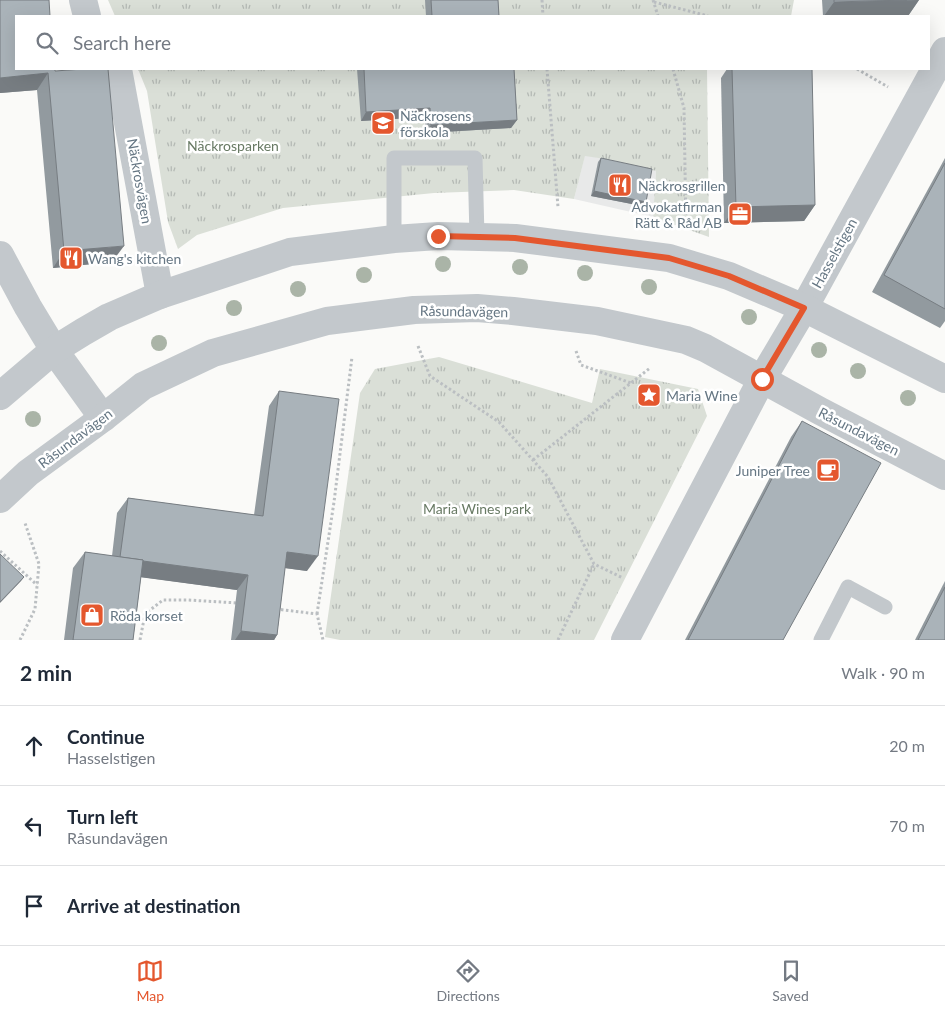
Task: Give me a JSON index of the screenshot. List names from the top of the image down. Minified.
{"streets":{"street":["Näckrosvägen","Hasselstigen","Råsundavägen"]},"crossings":[["Hasselstigen","Råsundavägen"]],"parks":["Näckrosparken","Maria Wines park"],"places":{"school or university":["Näckrosens förskola"],"restaurant":["Näckrosgrillen","Wang's kitchen"],"office":["Advokatfirman Rätt & Råd AB"],"place":["Maria Wine"],"cafe":["Juniper Tree"],"shop":["Röda korset"]},"page":{"search":"Search here","heading":["2 min","Walk · 90 m"],"list":[["Continue","Hasselstigen","20 m"],["Turn left","Råsundavägen","70 m"],"Arrive at destination"],"nav":["Map","Directions","Saved"]}}
